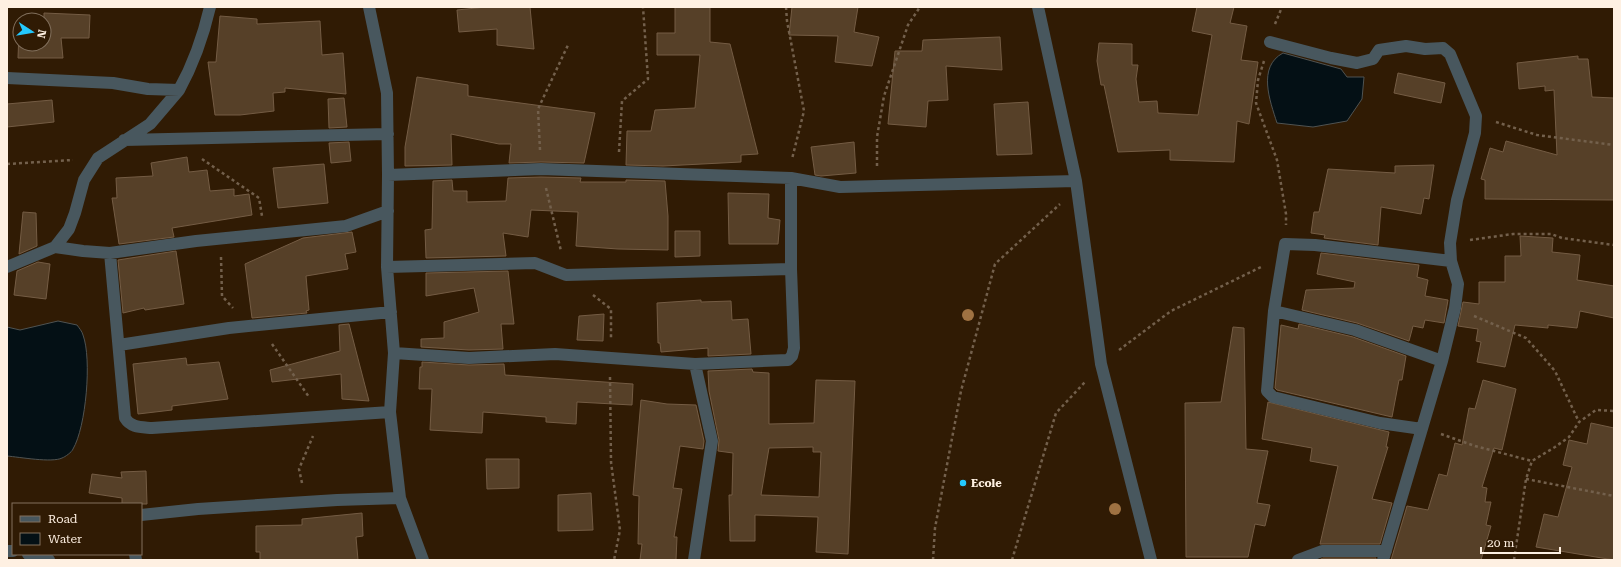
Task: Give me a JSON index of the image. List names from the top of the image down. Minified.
{"places":["Ecole"],"legend":["Road","Water"],"scale_bar":"20 m","north":"right"}
